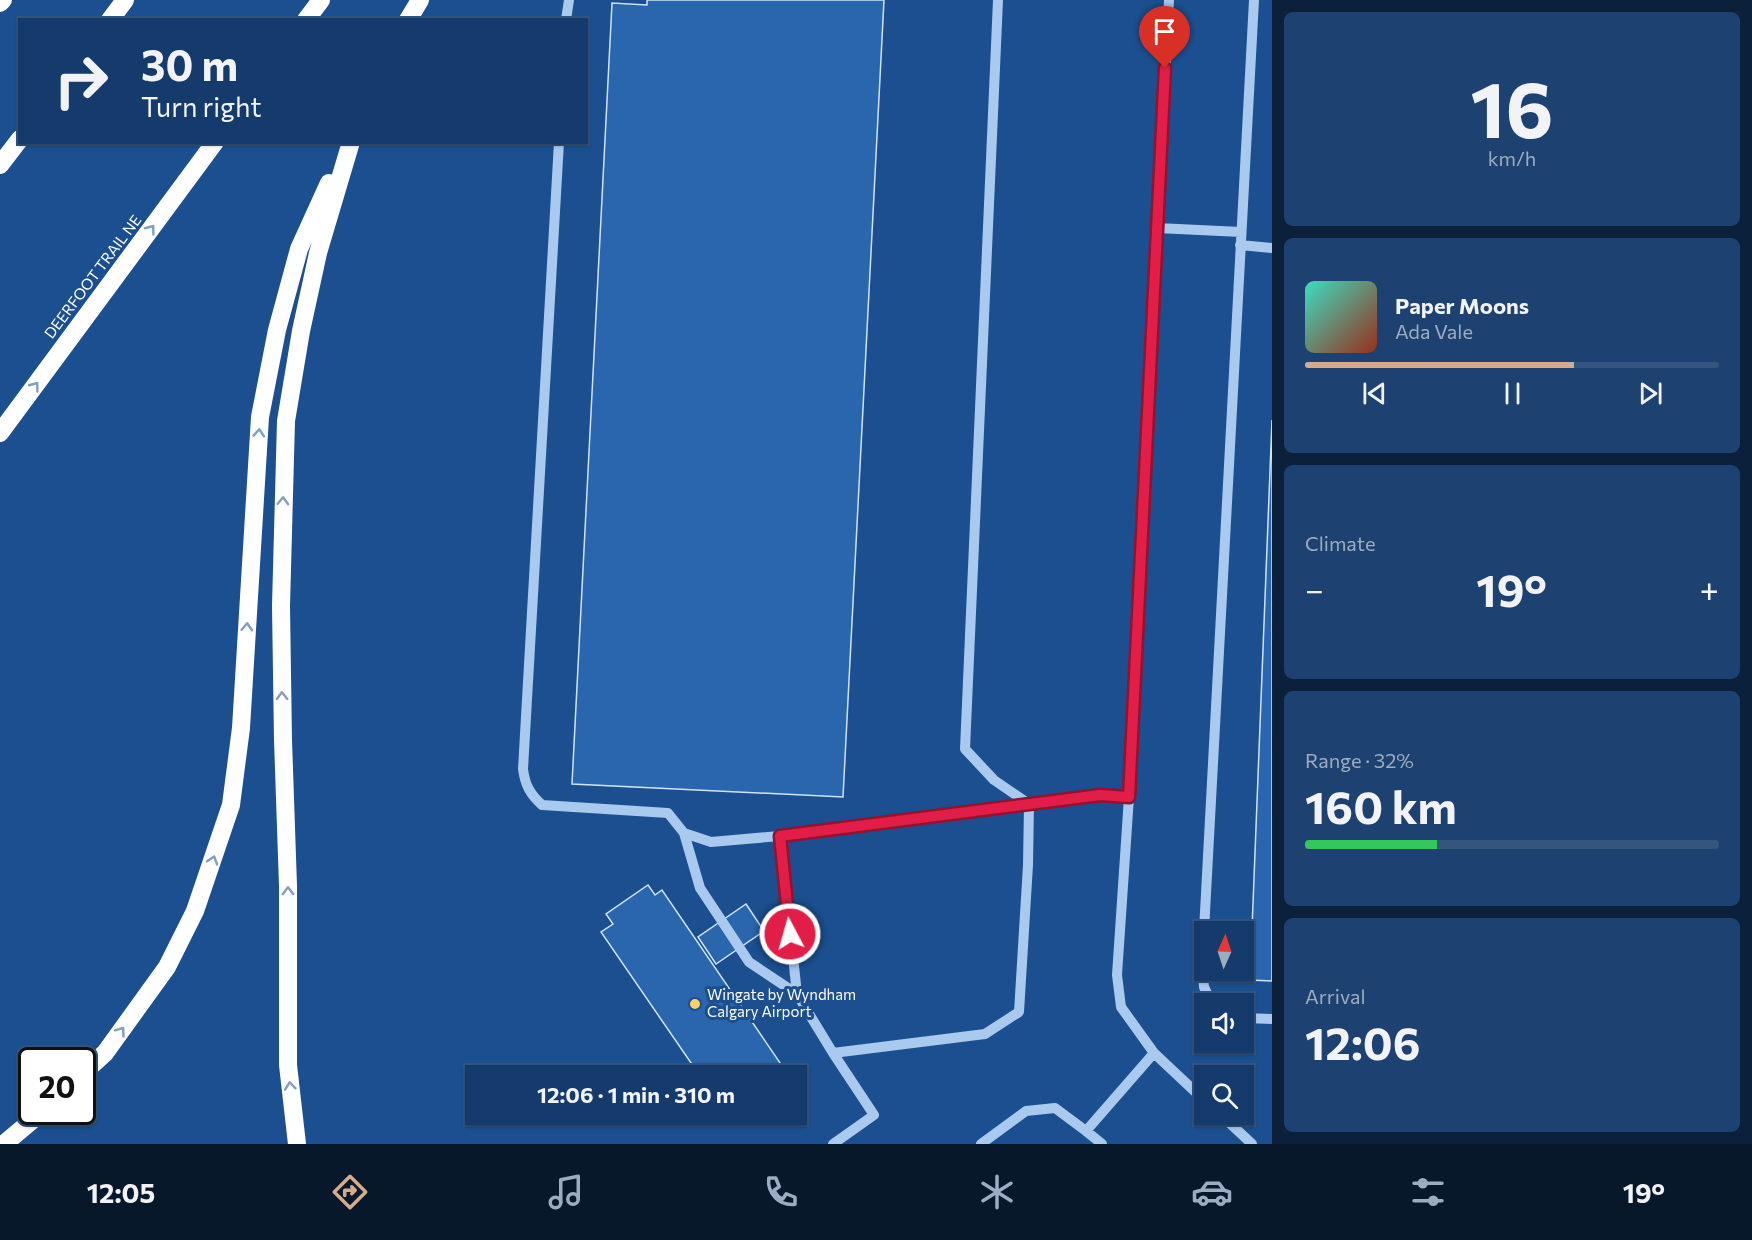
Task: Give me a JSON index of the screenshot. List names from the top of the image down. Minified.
{"streets":{"highway":["DEERFOOT TRAIL NE"]},"places":["Wingate by Wyndham Calgary Airport"],"north":"top","page":{"tile":[["16","km/h"],"Climate",["Range · 32%","160 km"],["Arrival","12:06"]],"turn":["30 m","Turn right"],"song":["Paper Moons","Ada Vale"],"heat":["−","19°","+"],"limit":"20","trip":"12:06 · 1 min · 310 m","tabs":["12:05","19°"]}}
